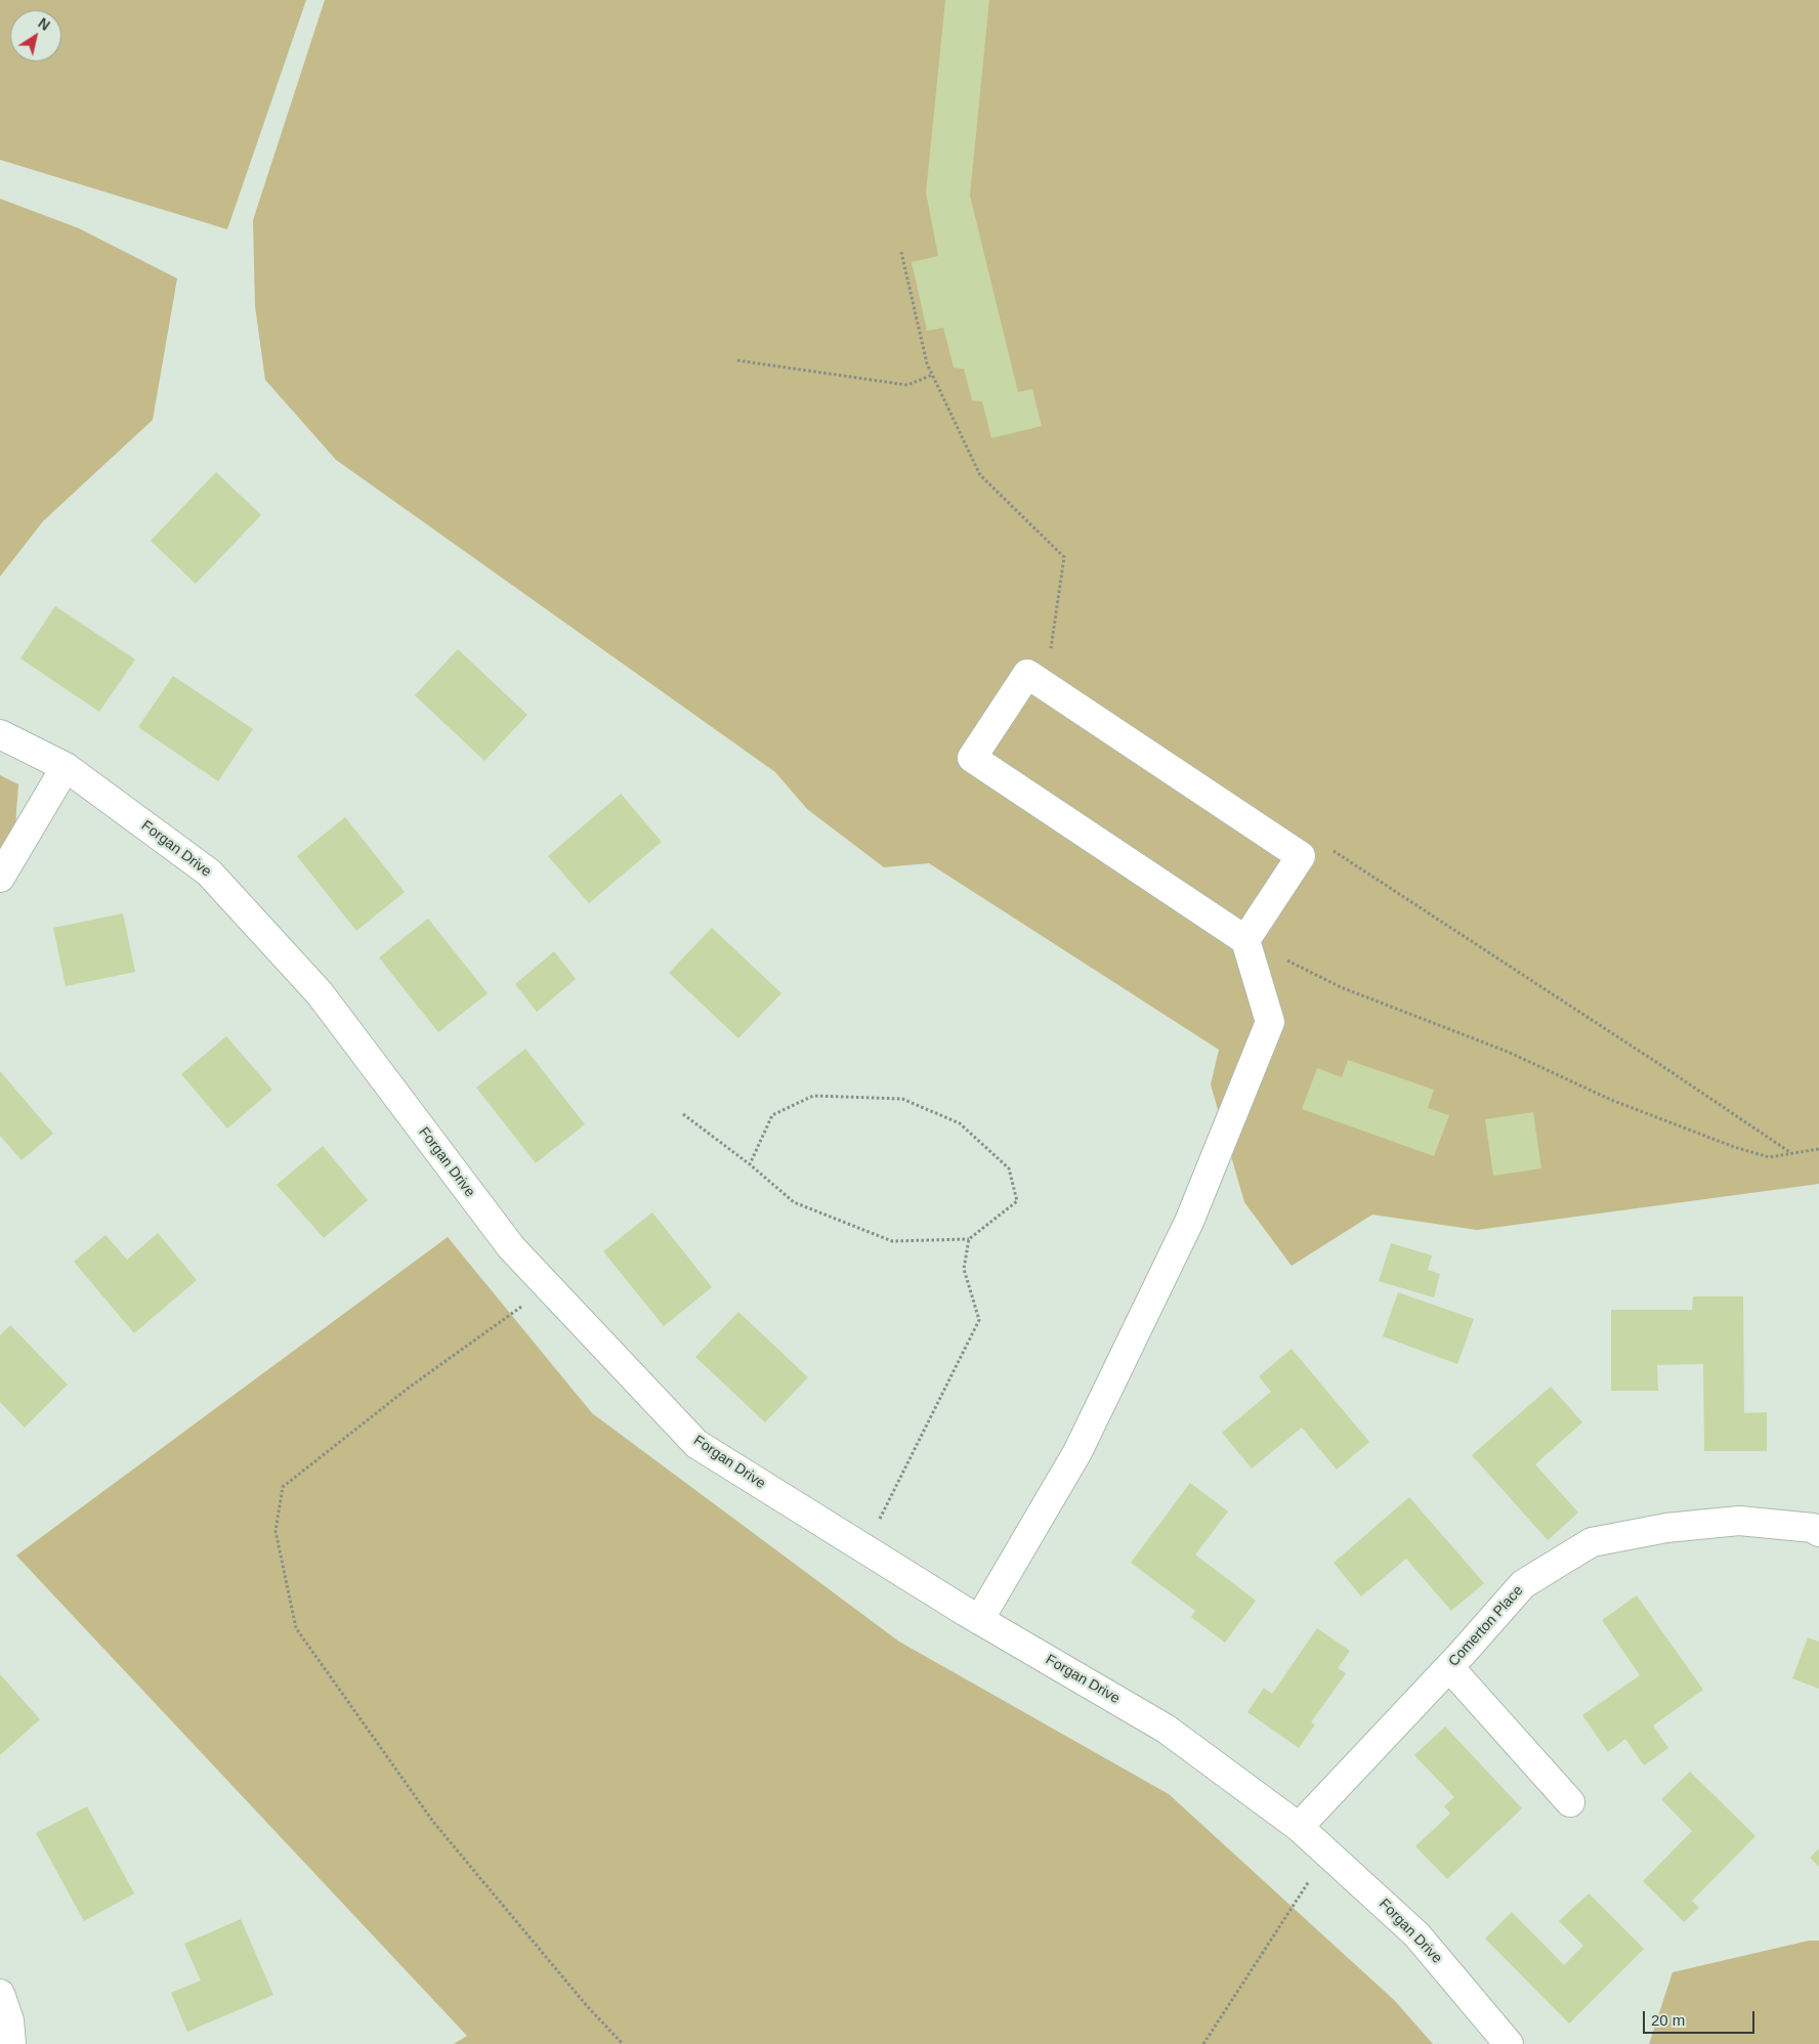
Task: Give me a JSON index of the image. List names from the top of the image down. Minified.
{"streets":{"street":["Forgan Drive","Comerton Place"]},"crossings":[["Forgan Drive","Comerton Place"]],"scale_bar":"20 m","north":"top right"}
